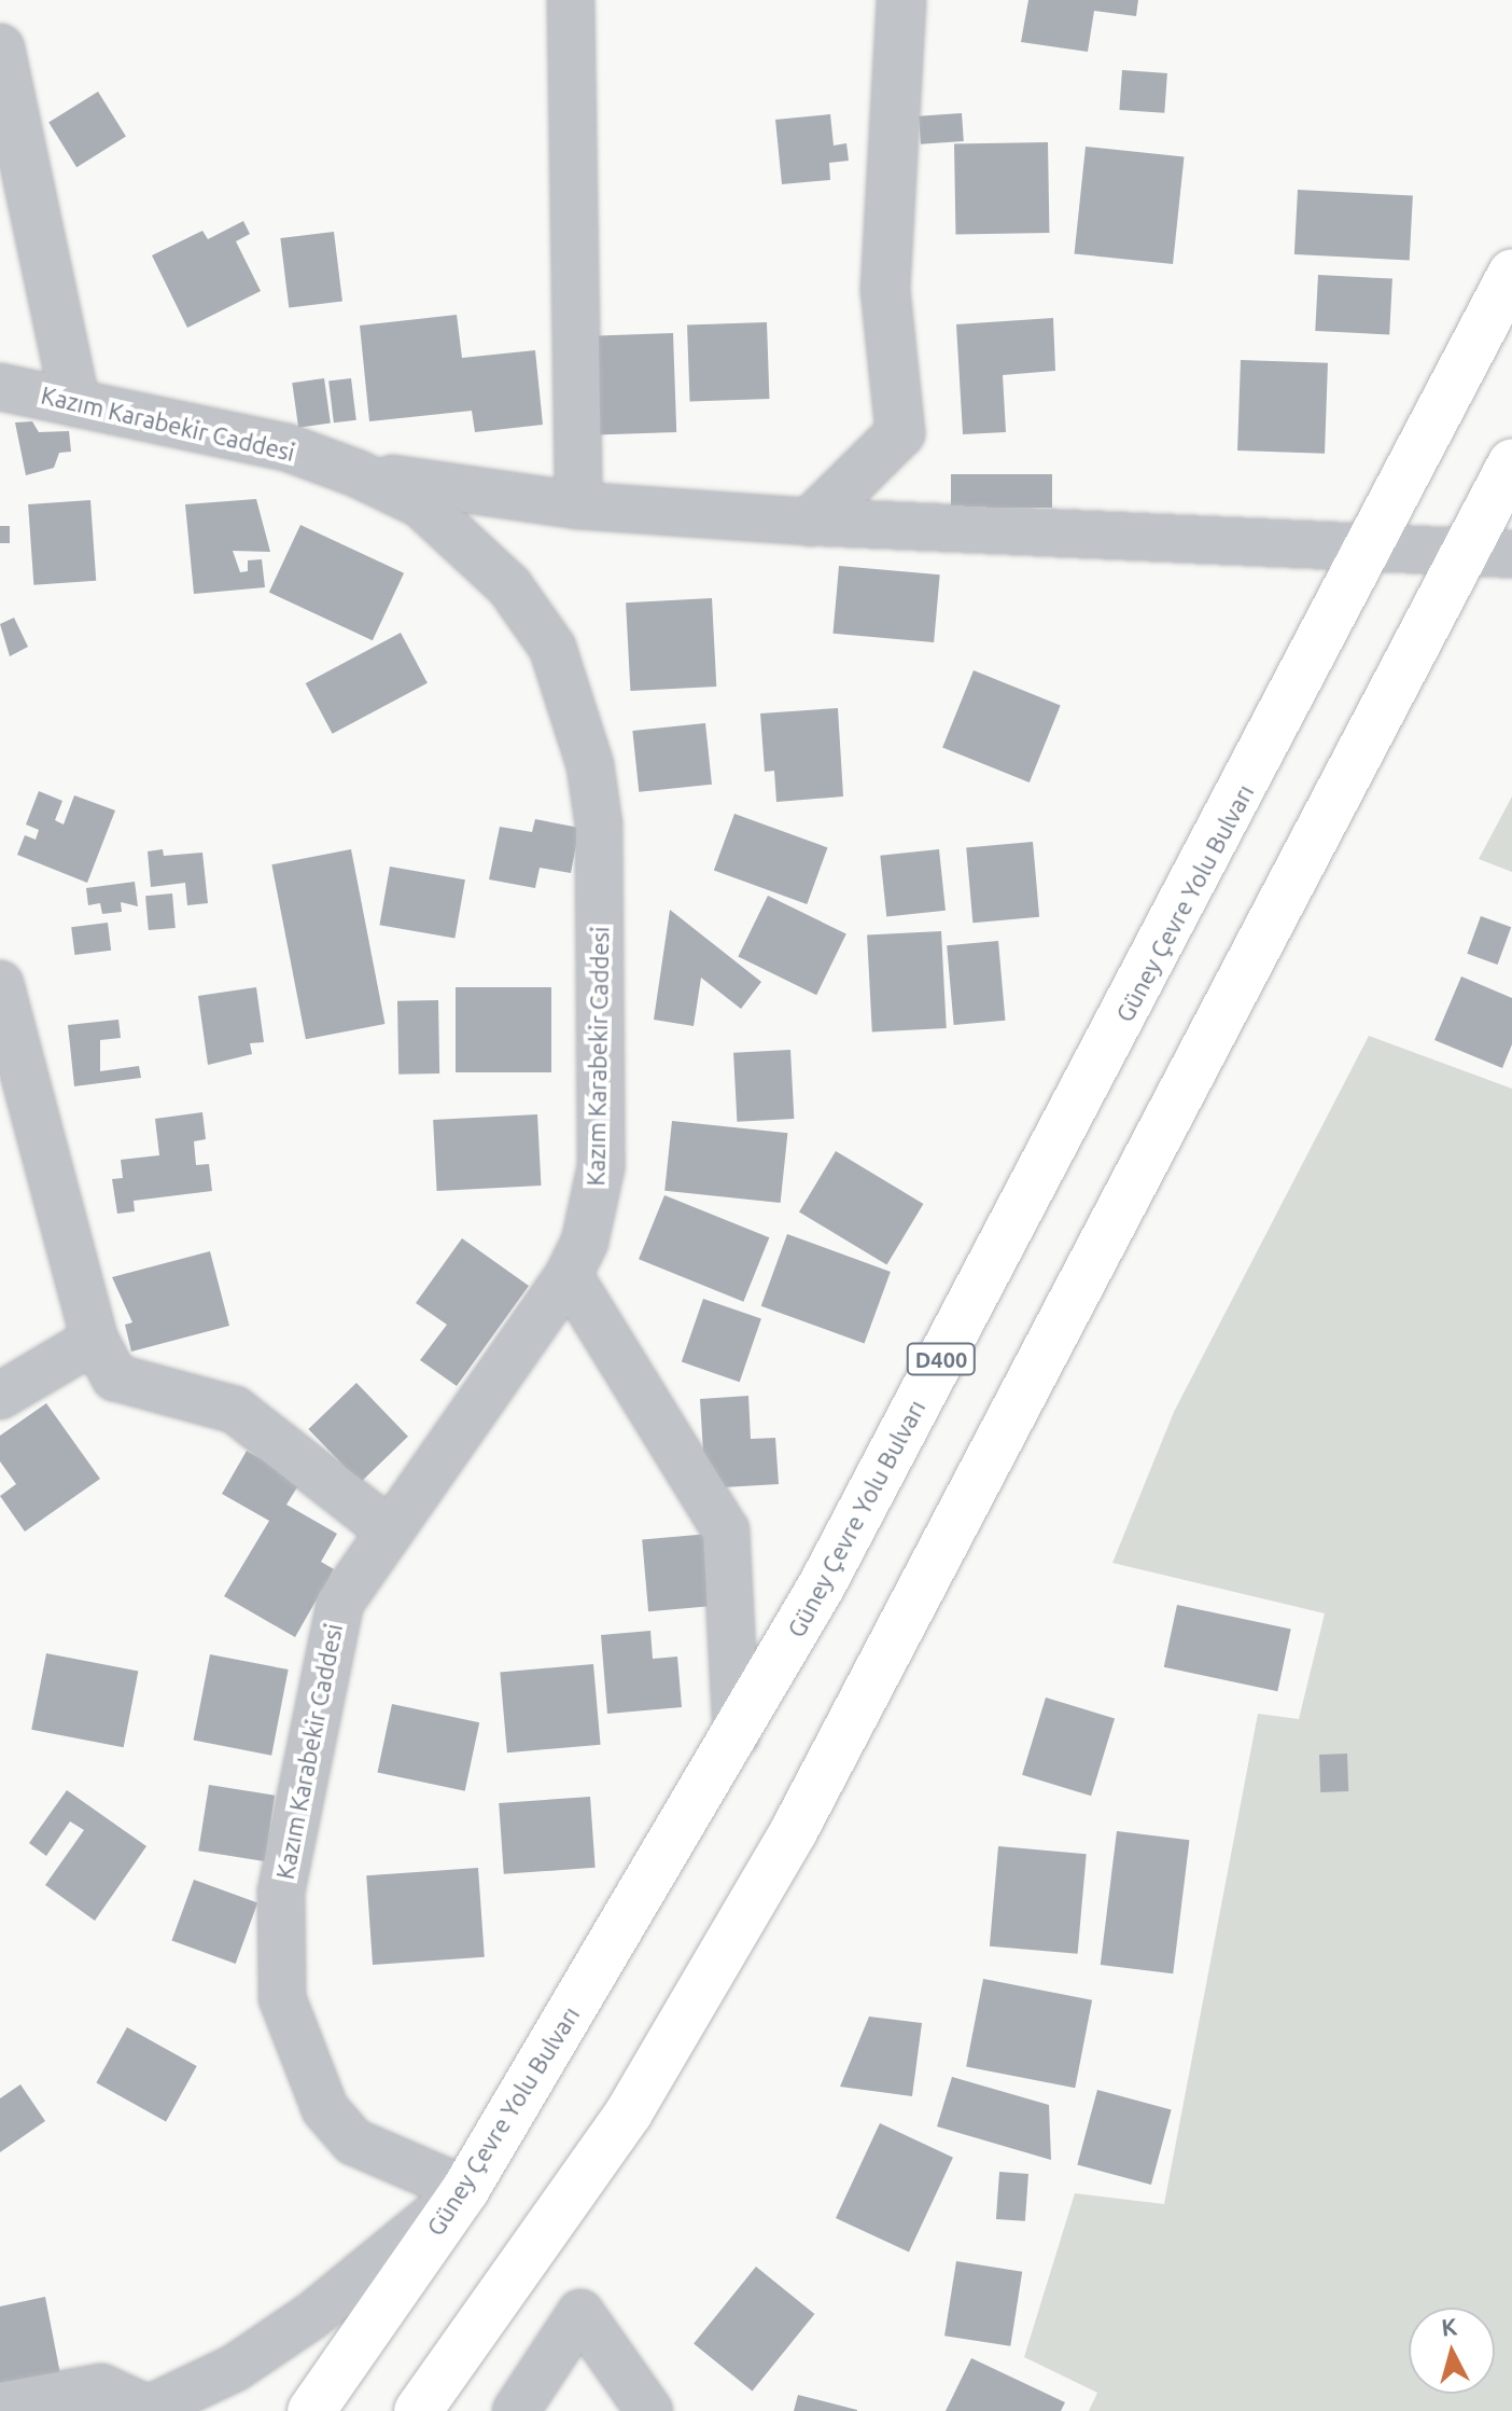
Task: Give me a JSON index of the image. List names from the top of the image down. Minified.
{"streets":{"highway":["Güney Çevre Yolu Bulvarı","D400"],"street":["Kazım Karabekir Caddesi"]},"crossings":[["Kazım Karabekir Caddesi","Güney Çevre Yolu Bulvarı"]],"north":"top"}
